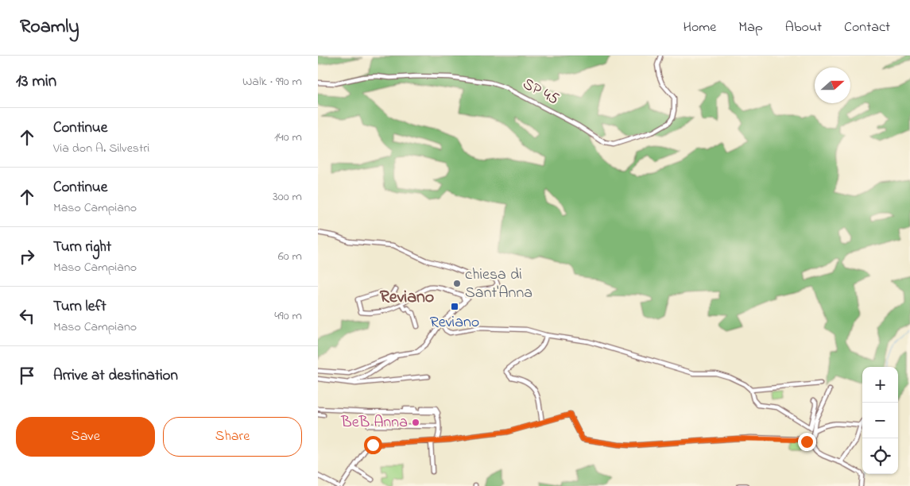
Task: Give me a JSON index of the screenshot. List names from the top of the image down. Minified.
{"streets":{"street":["SP 45"]},"districts":["Reviano"],"places":{"other":["chiesa di Sant'Anna","BeB Anna"],"transit":["Reviano"]},"north":"right","page":{"header":"Roamly","nav":["Home","Map","About","Contact"],"heading":["13 min","Walk · 990 m"],"list":[["Continue","Via don A. Silvestri","140 m"],["Continue","Maso Campiano","300 m"],["Turn right","Maso Campiano","60 m"],["Turn left","Maso Campiano","490 m"],"Arrive at destination"],"map_buttons":["+","−"],"buttons":["Save","Share"]}}
